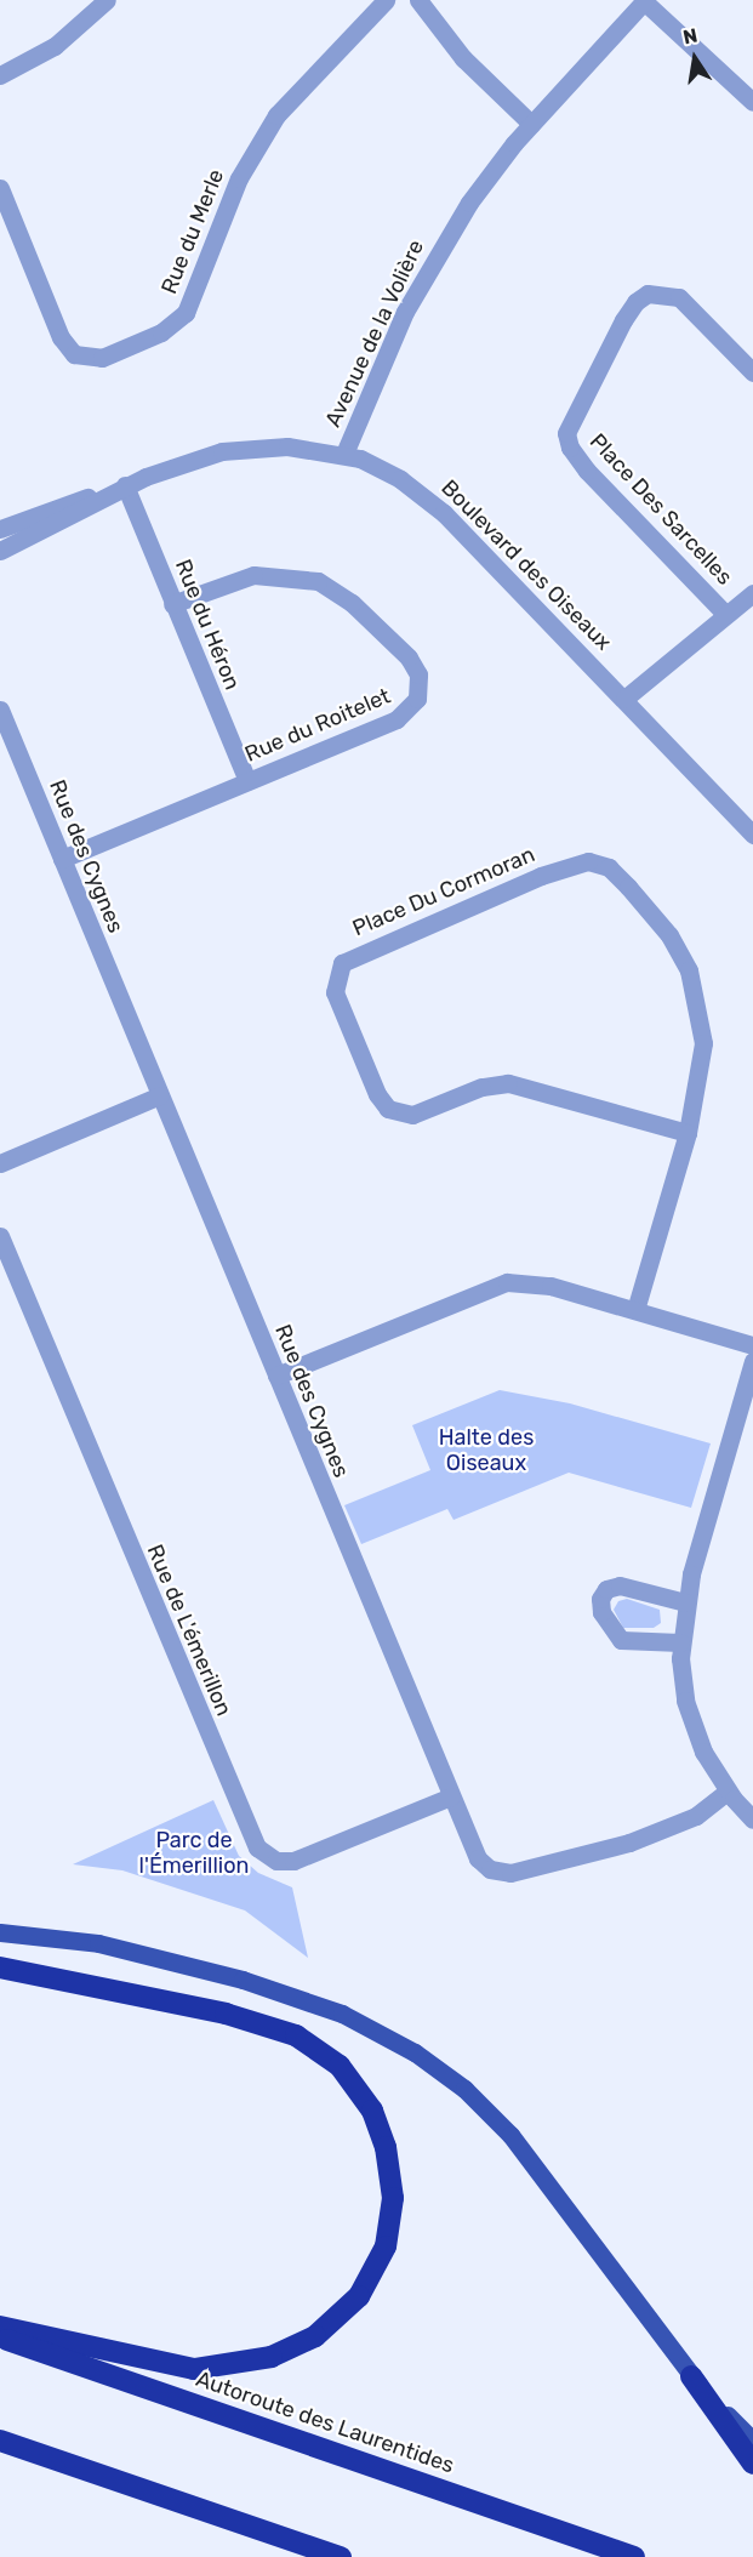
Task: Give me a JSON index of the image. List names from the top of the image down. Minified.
{"streets":{"highway":["Autoroute des Laurentides"],"street":["Rue du Merle","Avenue de la Volière","Place Des Sarcelles","Boulevard des Oiseaux","Rue du Héron","Rue du Roitelet","Rue des Cygnes","Place Du Cormoran","Rue de L'émerillon"]},"crossings":[["Avenue de la Volière","Boulevard des Oiseaux"],["Place Des Sarcelles","Boulevard des Oiseaux"],["Boulevard des Oiseaux","Rue du Héron"],["Rue du Héron","Rue du Roitelet"],["Rue du Roitelet","Rue des Cygnes"],["Rue des Cygnes","Rue de L'émerillon"]],"parks":["Halte des Oiseaux","Parc de l'Émerillion"],"north":"top"}
